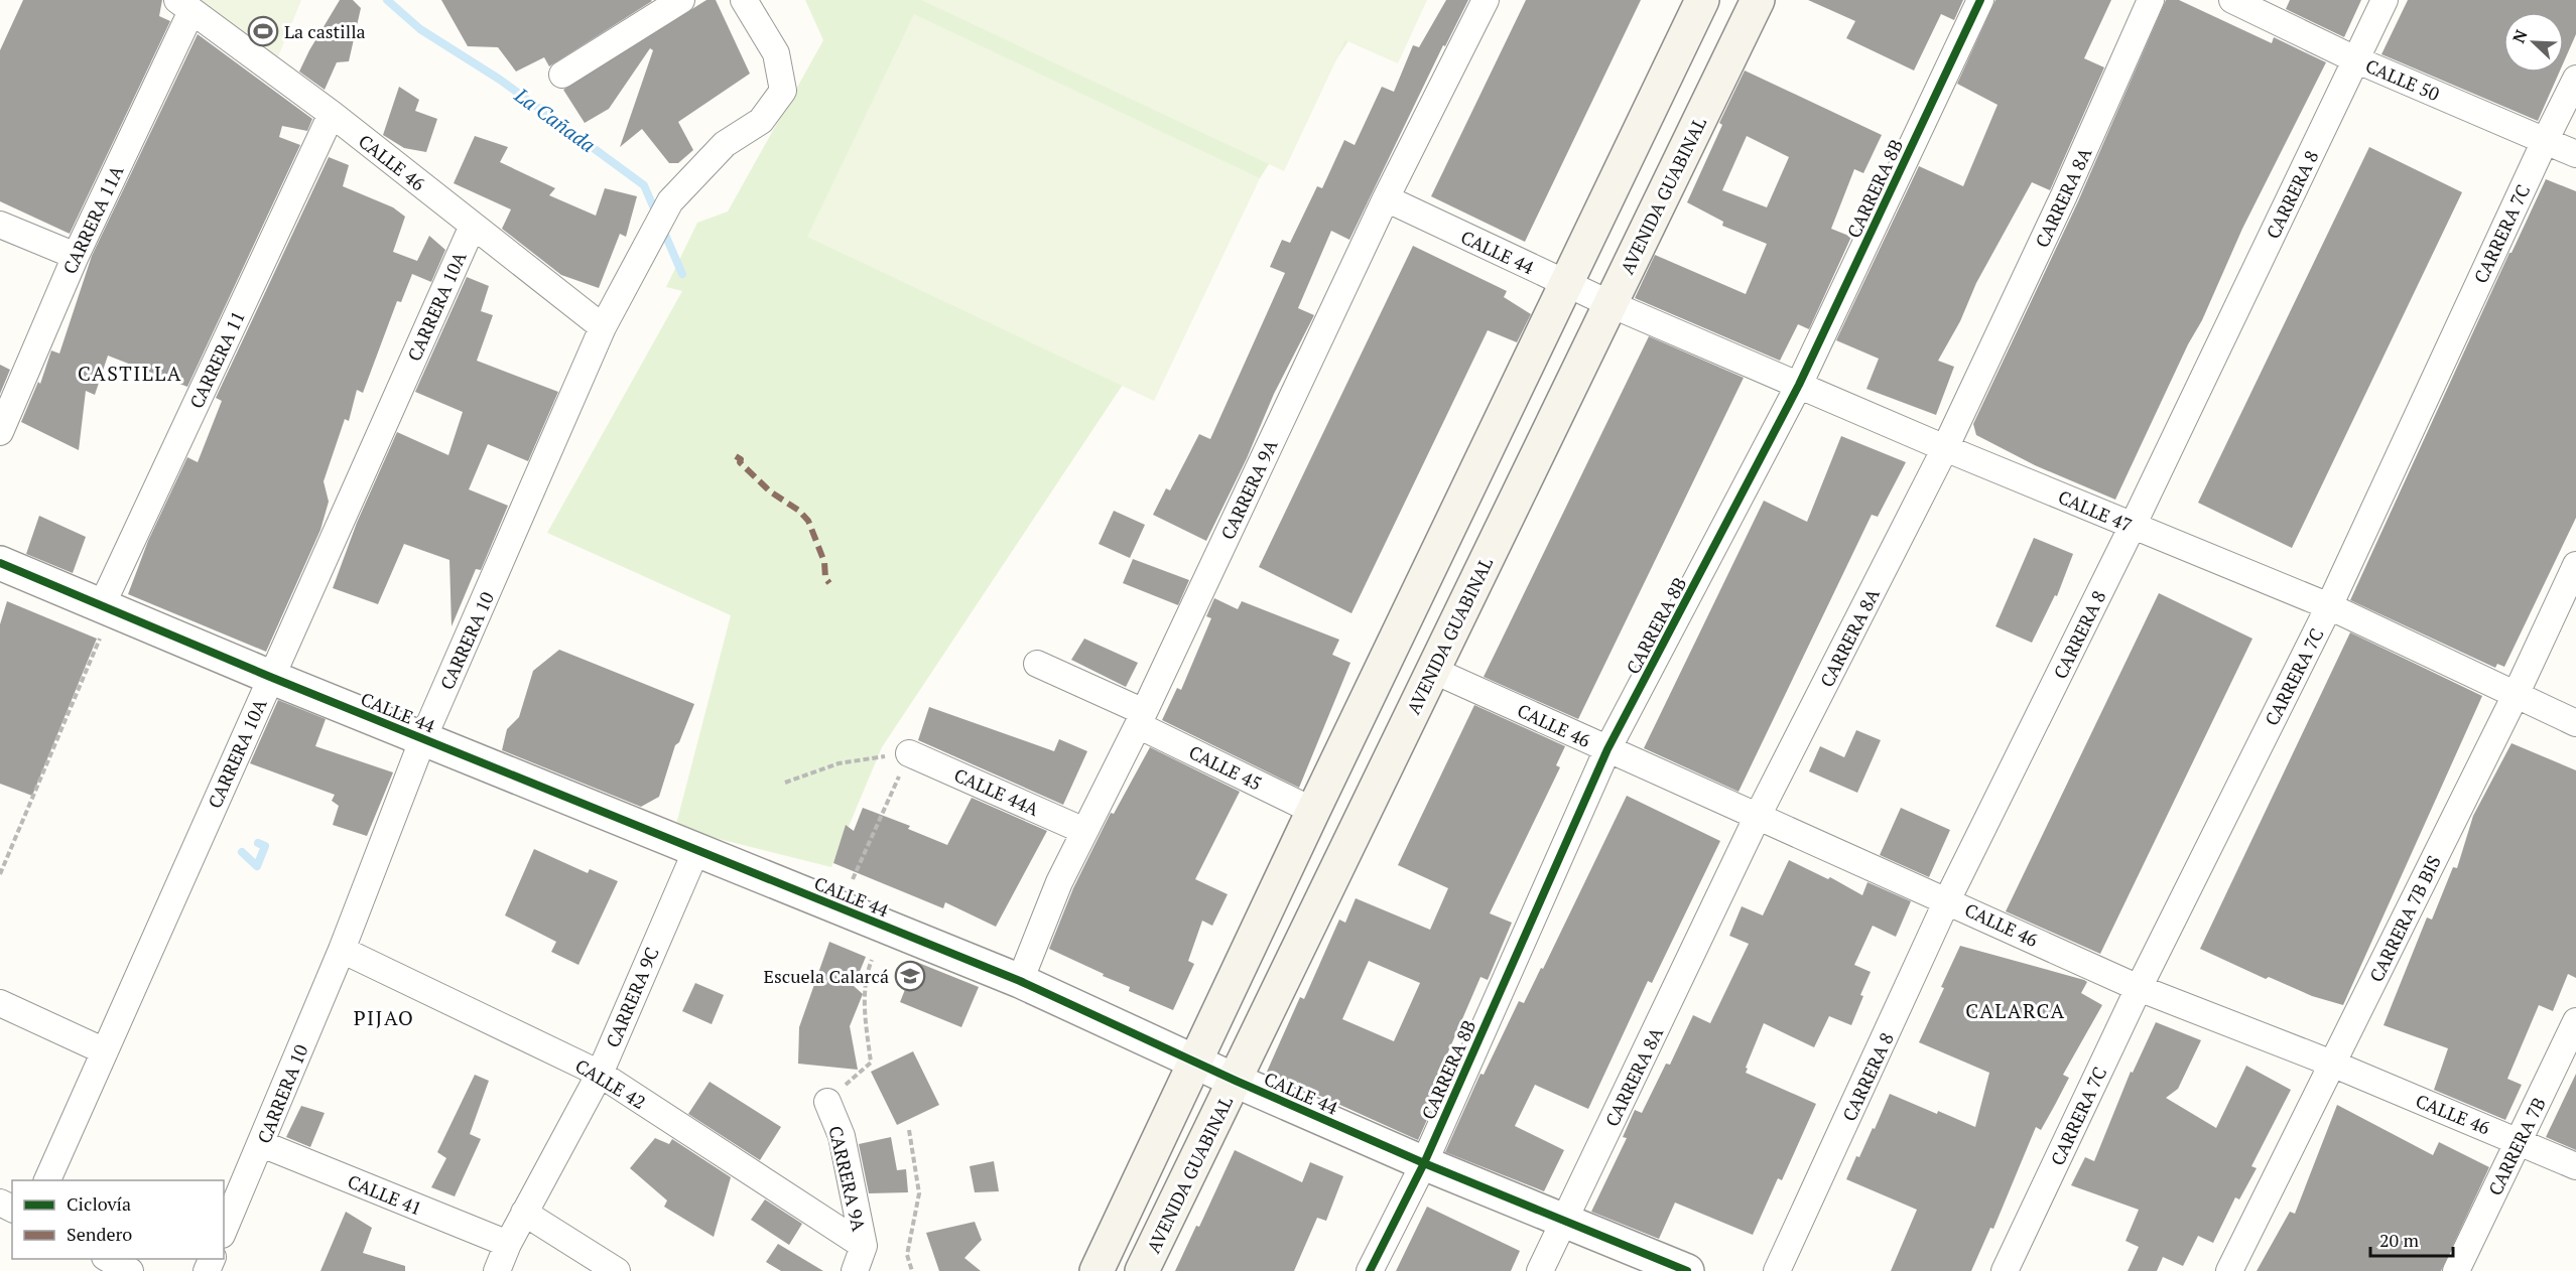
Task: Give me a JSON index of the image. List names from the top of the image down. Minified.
{"streets":{"main road":["AVENIDA GUABINAL"],"street":["CALLE 50","CALLE 46","CARRERA 8B","CARRERA 8","CARRERA 8A","CARRERA 11A","CARRERA 7C","CALLE 44","CARRERA 10A","CARRERA 11","CARRERA 9A","CALLE 47","CARRERA 10","CALLE 45","CALLE 44A","CARRERA 7B BIS","CARRERA 9C","CALLE 42","CARRERA 7B","CALLE 41"]},"crossings":[["CALLE 50","CARRERA 8"],["CALLE 50","CARRERA 7C"],["CALLE 46","CARRERA 8B"],["CALLE 46","CARRERA 8"],["CALLE 46","AVENIDA GUABINAL"],["CALLE 46","CARRERA 8A"],["CALLE 46","CARRERA 11A"],["CALLE 46","CARRERA 7C"],["CALLE 46","CARRERA 10A"],["CALLE 46","CARRERA 11"],["CALLE 46","CARRERA 10"],["CALLE 46","CARRERA 7B BIS"],["CALLE 46","CARRERA 7B"],["CARRERA 8B","CALLE 44"],["CARRERA 8B","CALLE 47"],["CARRERA 8","CALLE 47"],["AVENIDA GUABINAL","CALLE 44"],["AVENIDA GUABINAL","CALLE 47"],["CARRERA 8A","CALLE 44"],["CARRERA 8A","CALLE 47"],["CARRERA 7C","CALLE 47"],["CALLE 44","CARRERA 10A"],["CALLE 44","CARRERA 11"],["CALLE 44","CARRERA 9A"],["CALLE 44","CALLE 47"],["CALLE 44","CARRERA 10"],["CALLE 44","CARRERA 9C"],["CARRERA 9A","CALLE 45"],["CARRERA 9A","CALLE 44A"],["CARRERA 9A","CALLE 42"],["CALLE 47","CARRERA 7B BIS"],["CARRERA 10","CALLE 42"],["CARRERA 10","CALLE 41"],["CARRERA 9C","CALLE 42"],["CARRERA 9C","CALLE 41"]],"districts":["CASTILLA","CALARCA","PIJAO"],"water":["La Cañada"],"places":{"sports":["La castilla"],"school or university":["Escuela Calarcá"]},"legend":["Ciclovía","Sendero"],"scale_bar":"20 m","north":"top left"}
